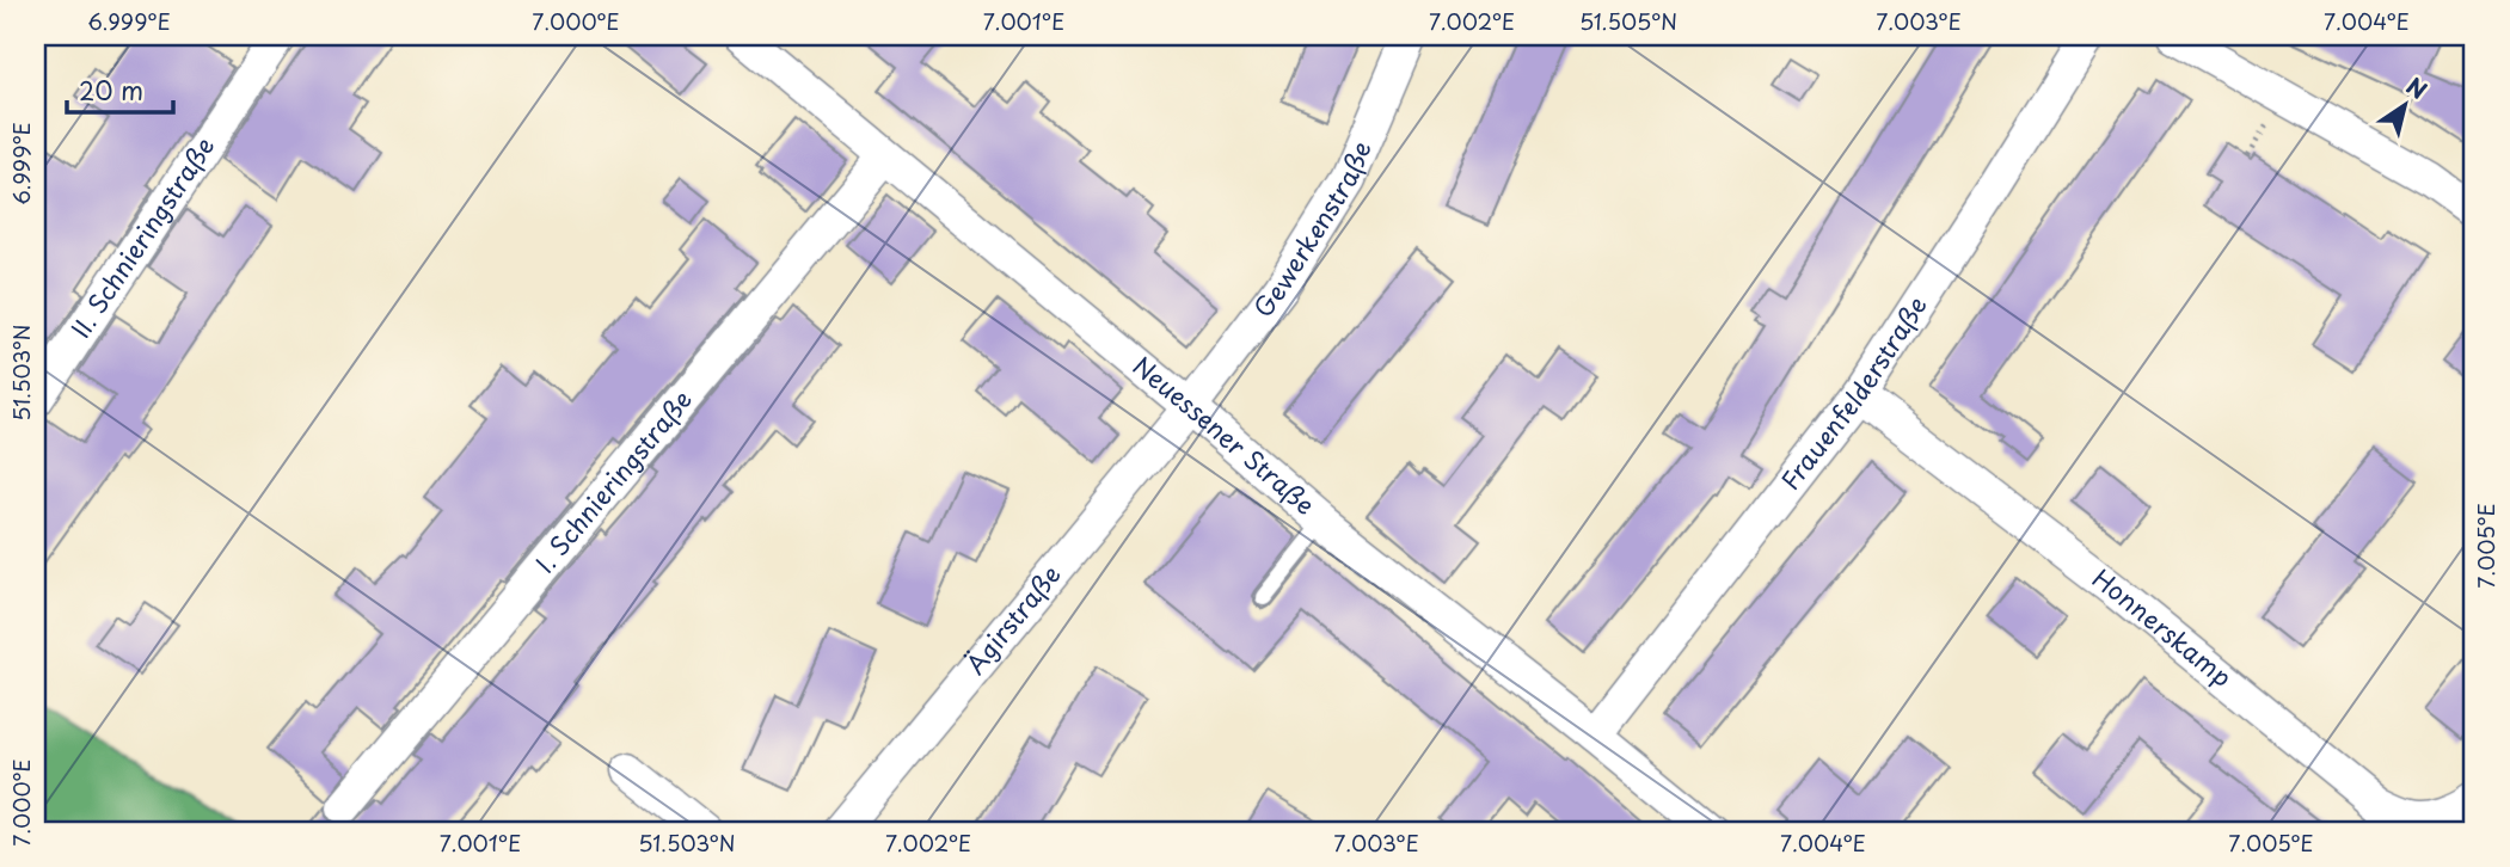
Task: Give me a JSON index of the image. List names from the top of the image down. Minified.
{"streets":{"street":["Gewerkenstraße","II. Schnieringstraße","Frauenfelderstraße","Neuessener Straße","I. Schnieringstraße","Ägirstraße","Honnerskamp"]},"crossings":[["Gewerkenstraße","Neuessener Straße"],["Gewerkenstraße","Ägirstraße"],["Frauenfelderstraße","Neuessener Straße"],["Frauenfelderstraße","Honnerskamp"],["Neuessener Straße","I. Schnieringstraße"],["Neuessener Straße","Ägirstraße"]],"scale_bar":"20 m","north":"top right","coordinates":["6.999°E","7.000°E","7.001°E","7.002°E","51.505°N","7.003°E","7.004°E","51.503°N","7.005°E"]}
